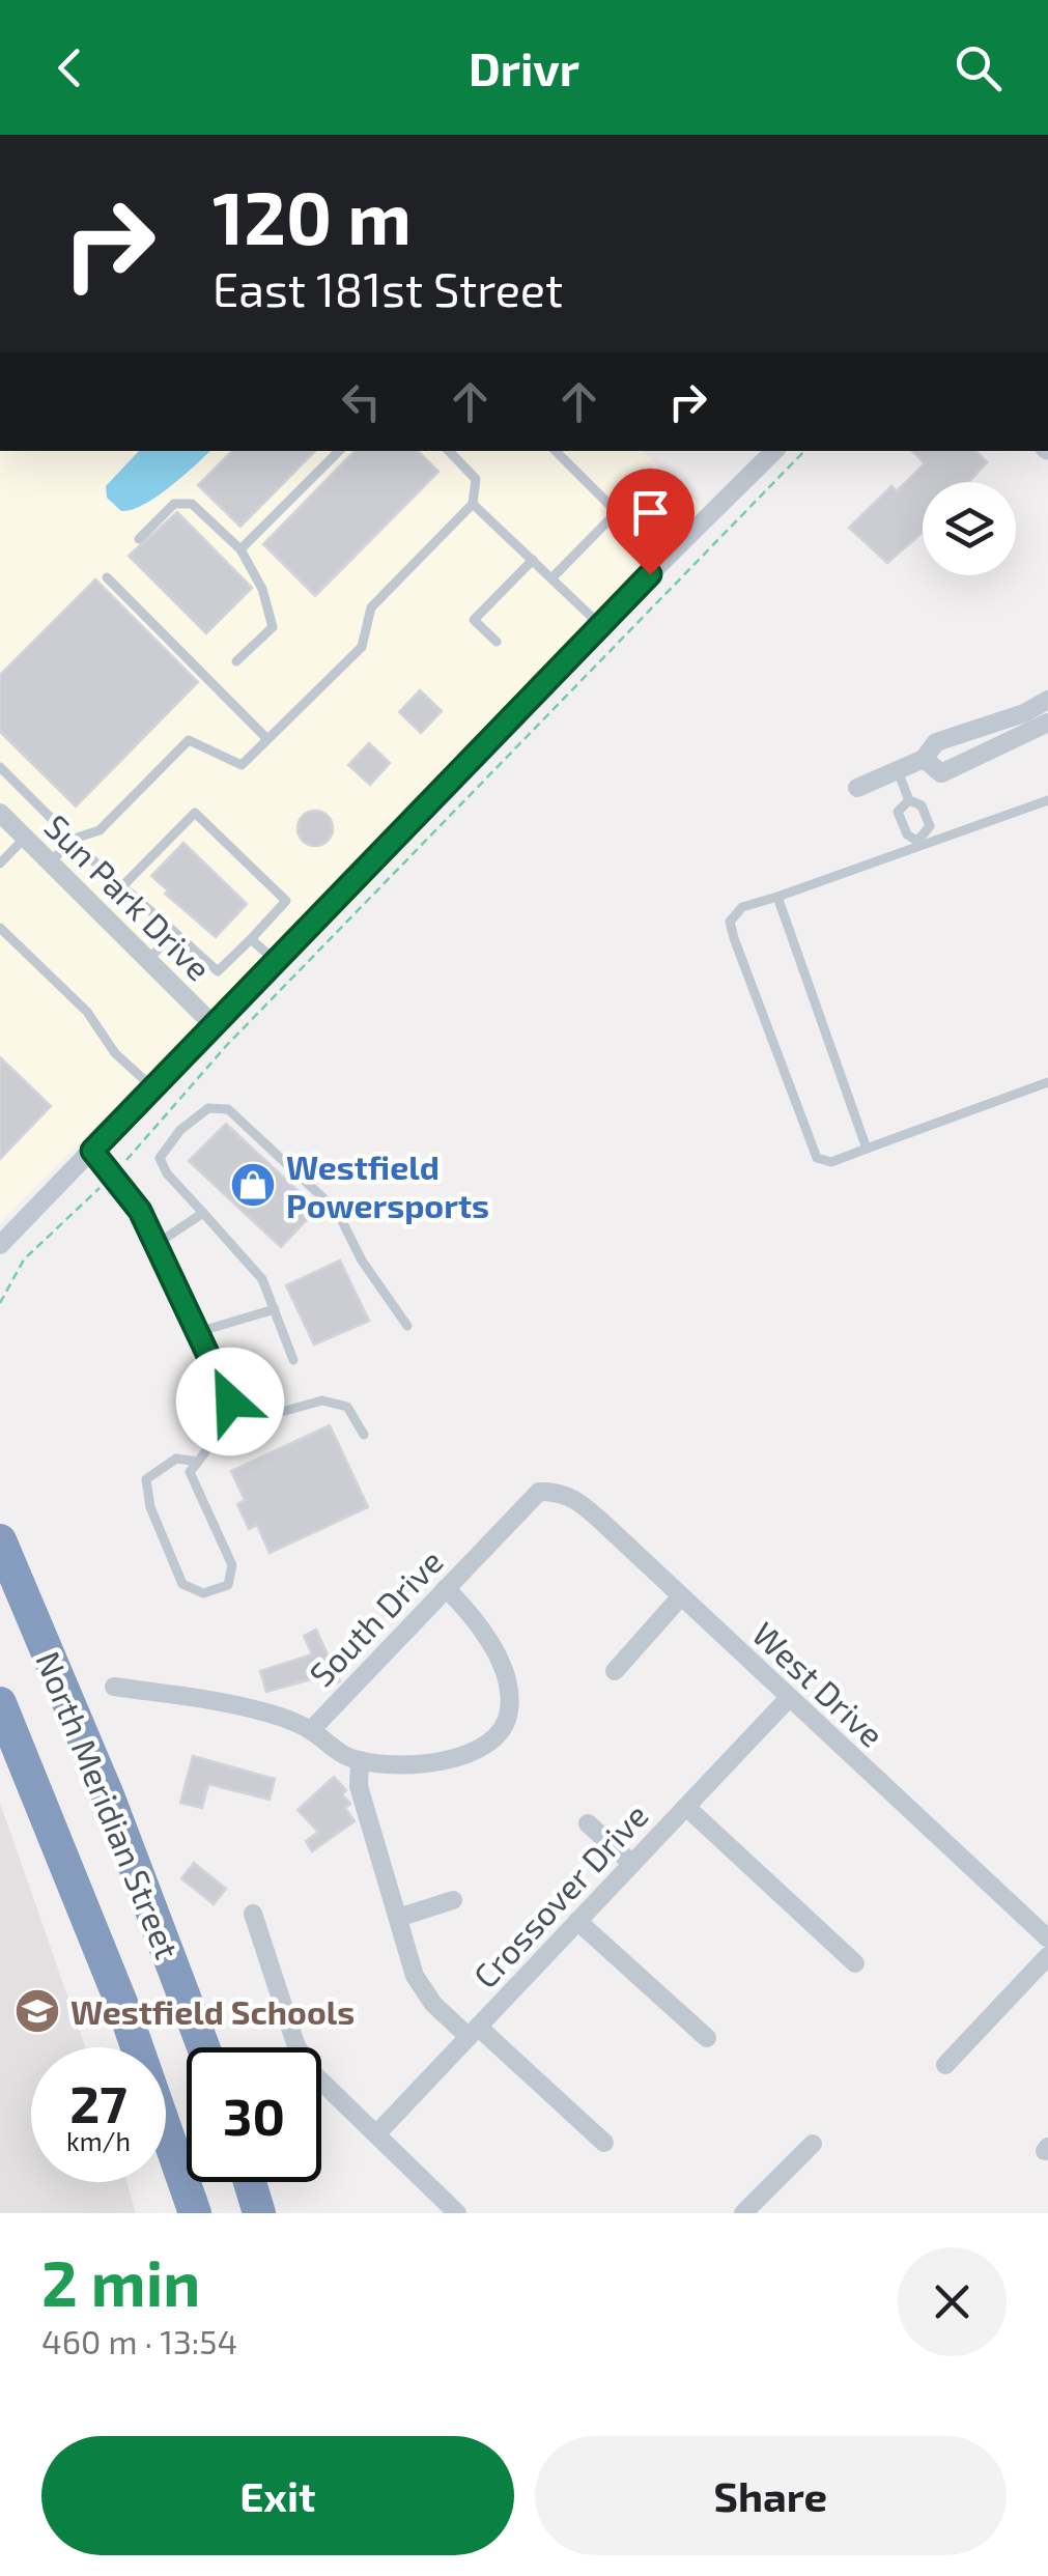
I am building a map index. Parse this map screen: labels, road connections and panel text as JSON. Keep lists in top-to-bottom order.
{
  "streets": {
    "highway": ["North Meridian Street"],
    "street": [
      "Sun Park Drive",
      "South Drive",
      "West Drive",
      "Crossover Drive"
    ]
  },
  "crossings": [
    ["South Drive", "West Drive"],
    ["West Drive", "Crossover Drive"]
  ],
  "places": {
    "shop": ["Westfield Powersports"],
    "school or university": ["Westfield Schools"]
  },
  "page": {
    "header": "Drivr",
    "turn": ["120 m", "East 181st Street"],
    "speed": "27 km/h",
    "limit": "30",
    "heading": ["2 min", "460 m · 13:54"],
    "buttons": ["Exit", "Share"]
  }
}
